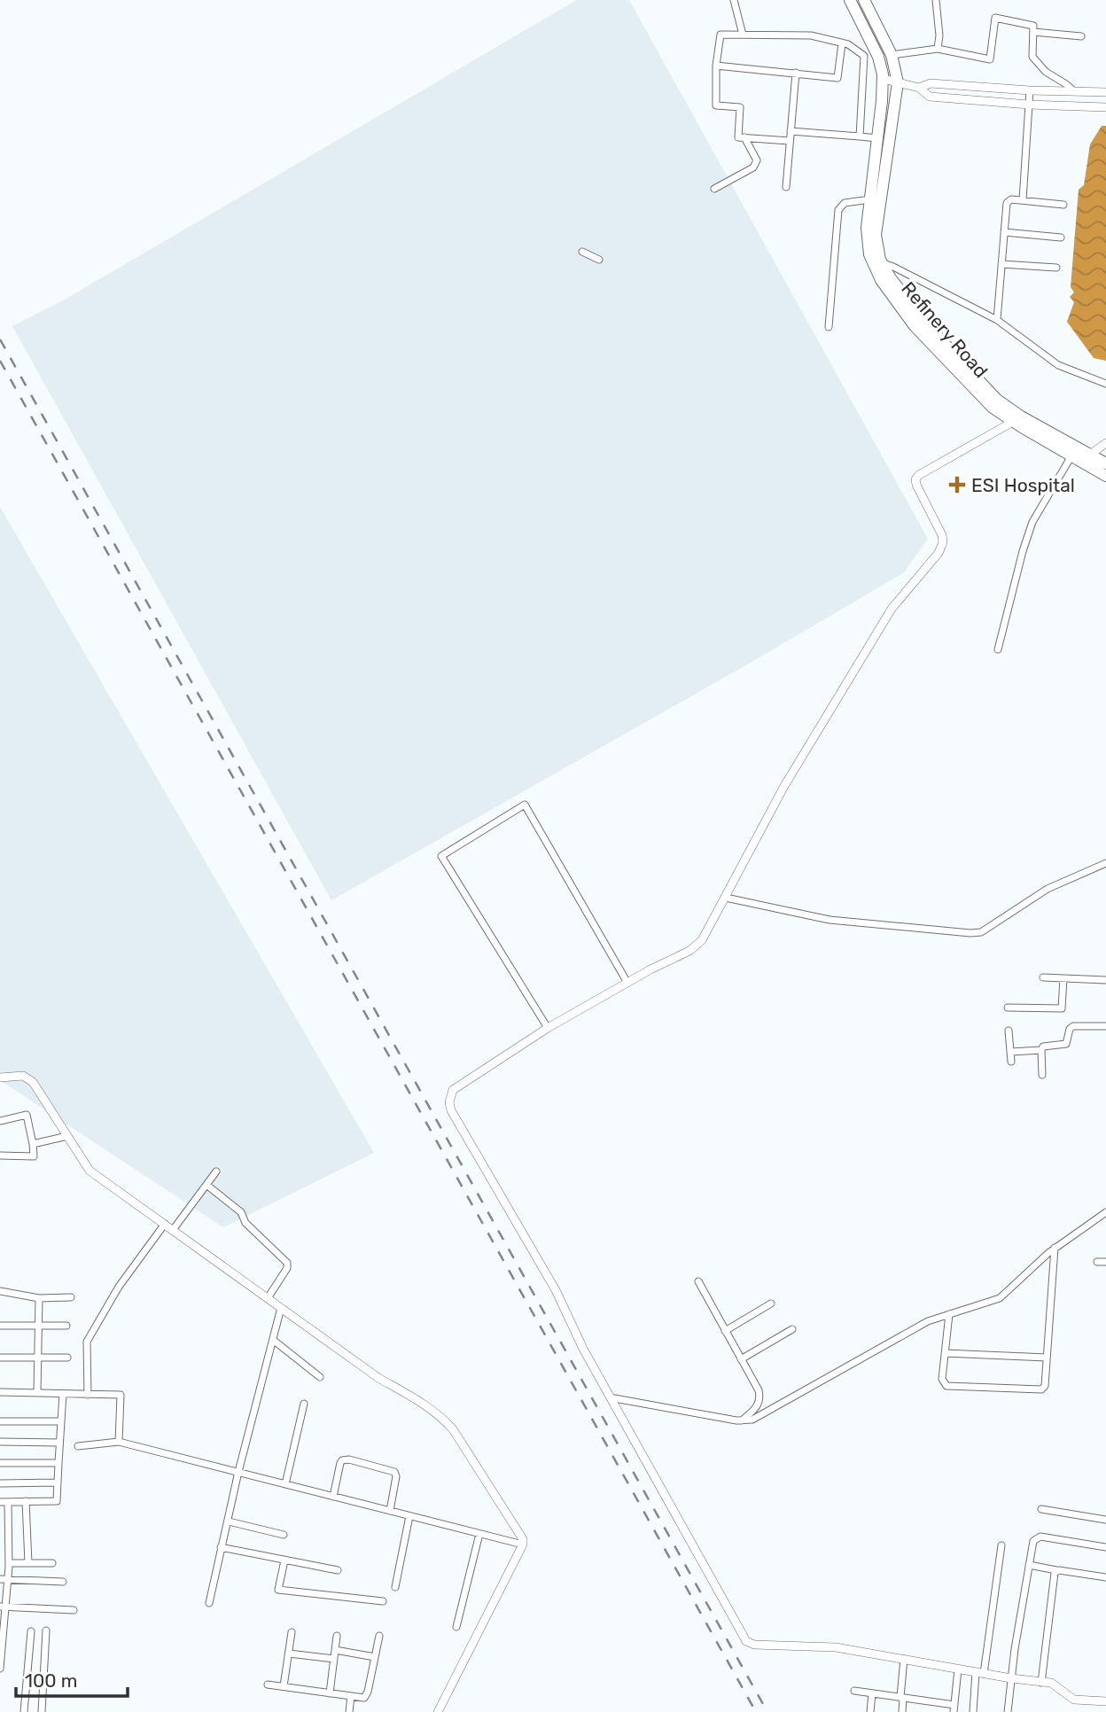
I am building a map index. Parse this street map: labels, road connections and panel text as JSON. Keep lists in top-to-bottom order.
{
  "streets": {
    "main road": ["Refinery Road"]
  },
  "places": {
    "health": ["ESI Hospital"]
  },
  "scale_bar": "100 m"
}
